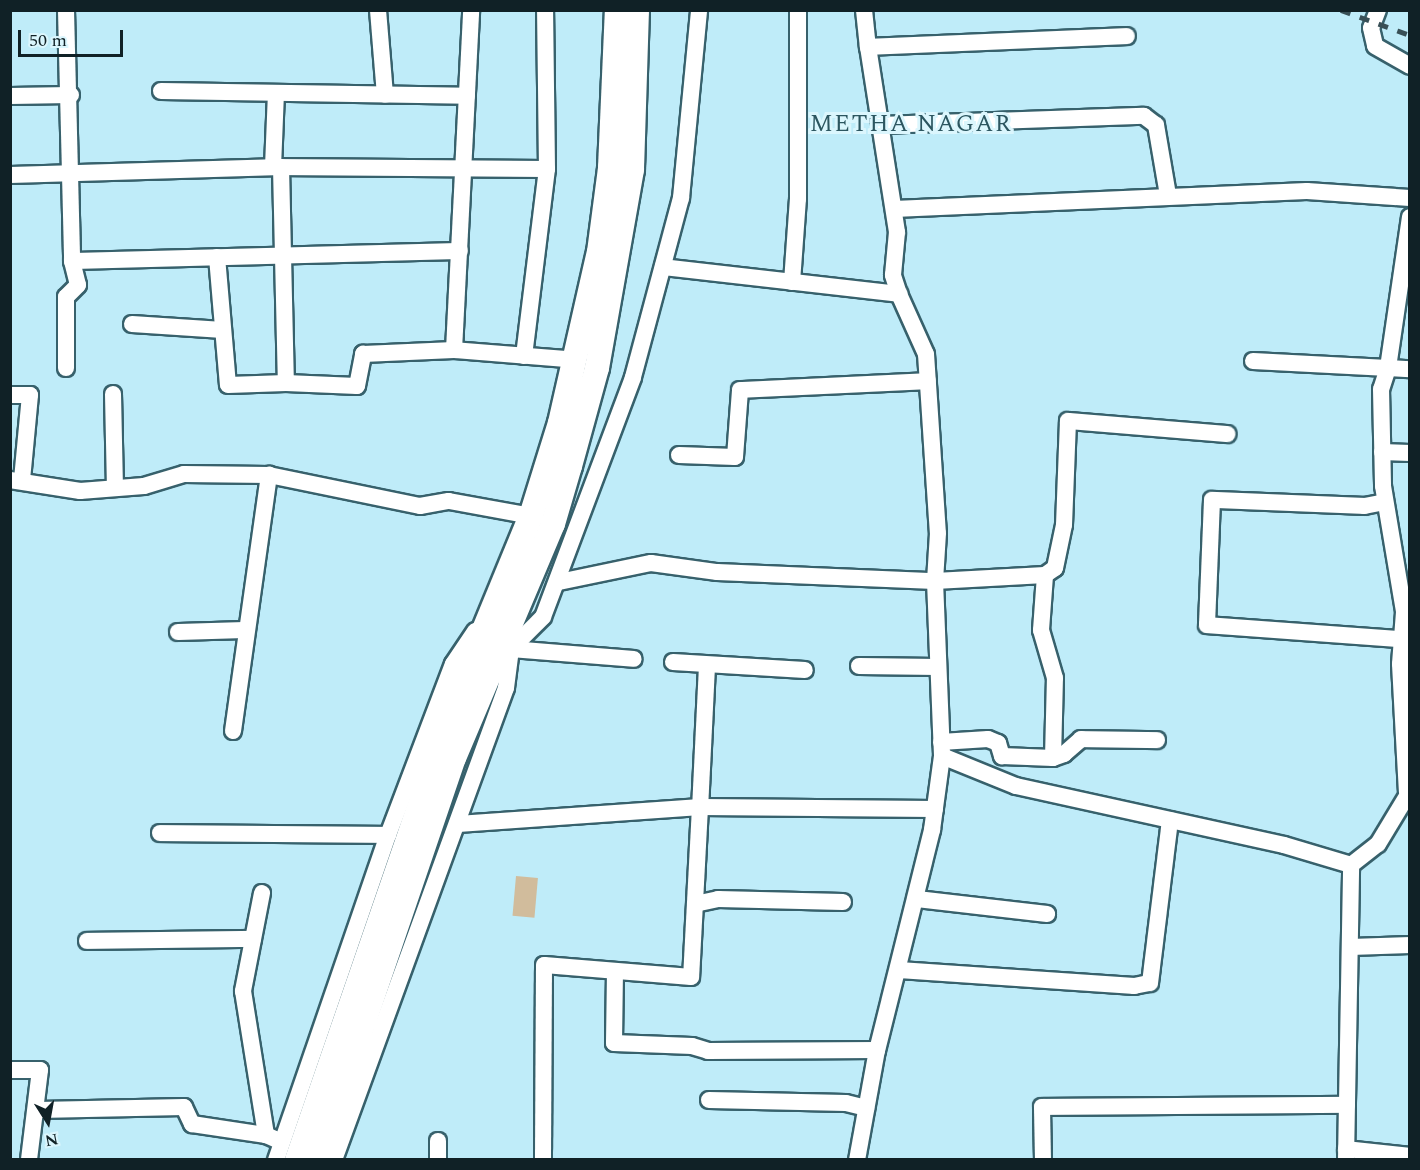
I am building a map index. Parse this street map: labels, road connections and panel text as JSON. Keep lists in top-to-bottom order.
{
  "districts": ["METHA NAGAR"],
  "scale_bar": "50 m",
  "north": "bottom"
}
